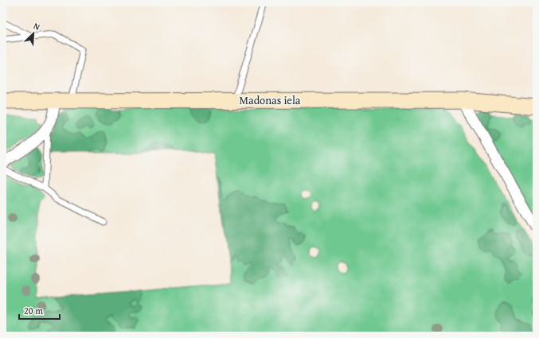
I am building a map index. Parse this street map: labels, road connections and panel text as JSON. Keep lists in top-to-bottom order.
{
  "streets": {
    "main road": ["Madonas iela"]
  },
  "scale_bar": "20 m",
  "north": "top right"
}
